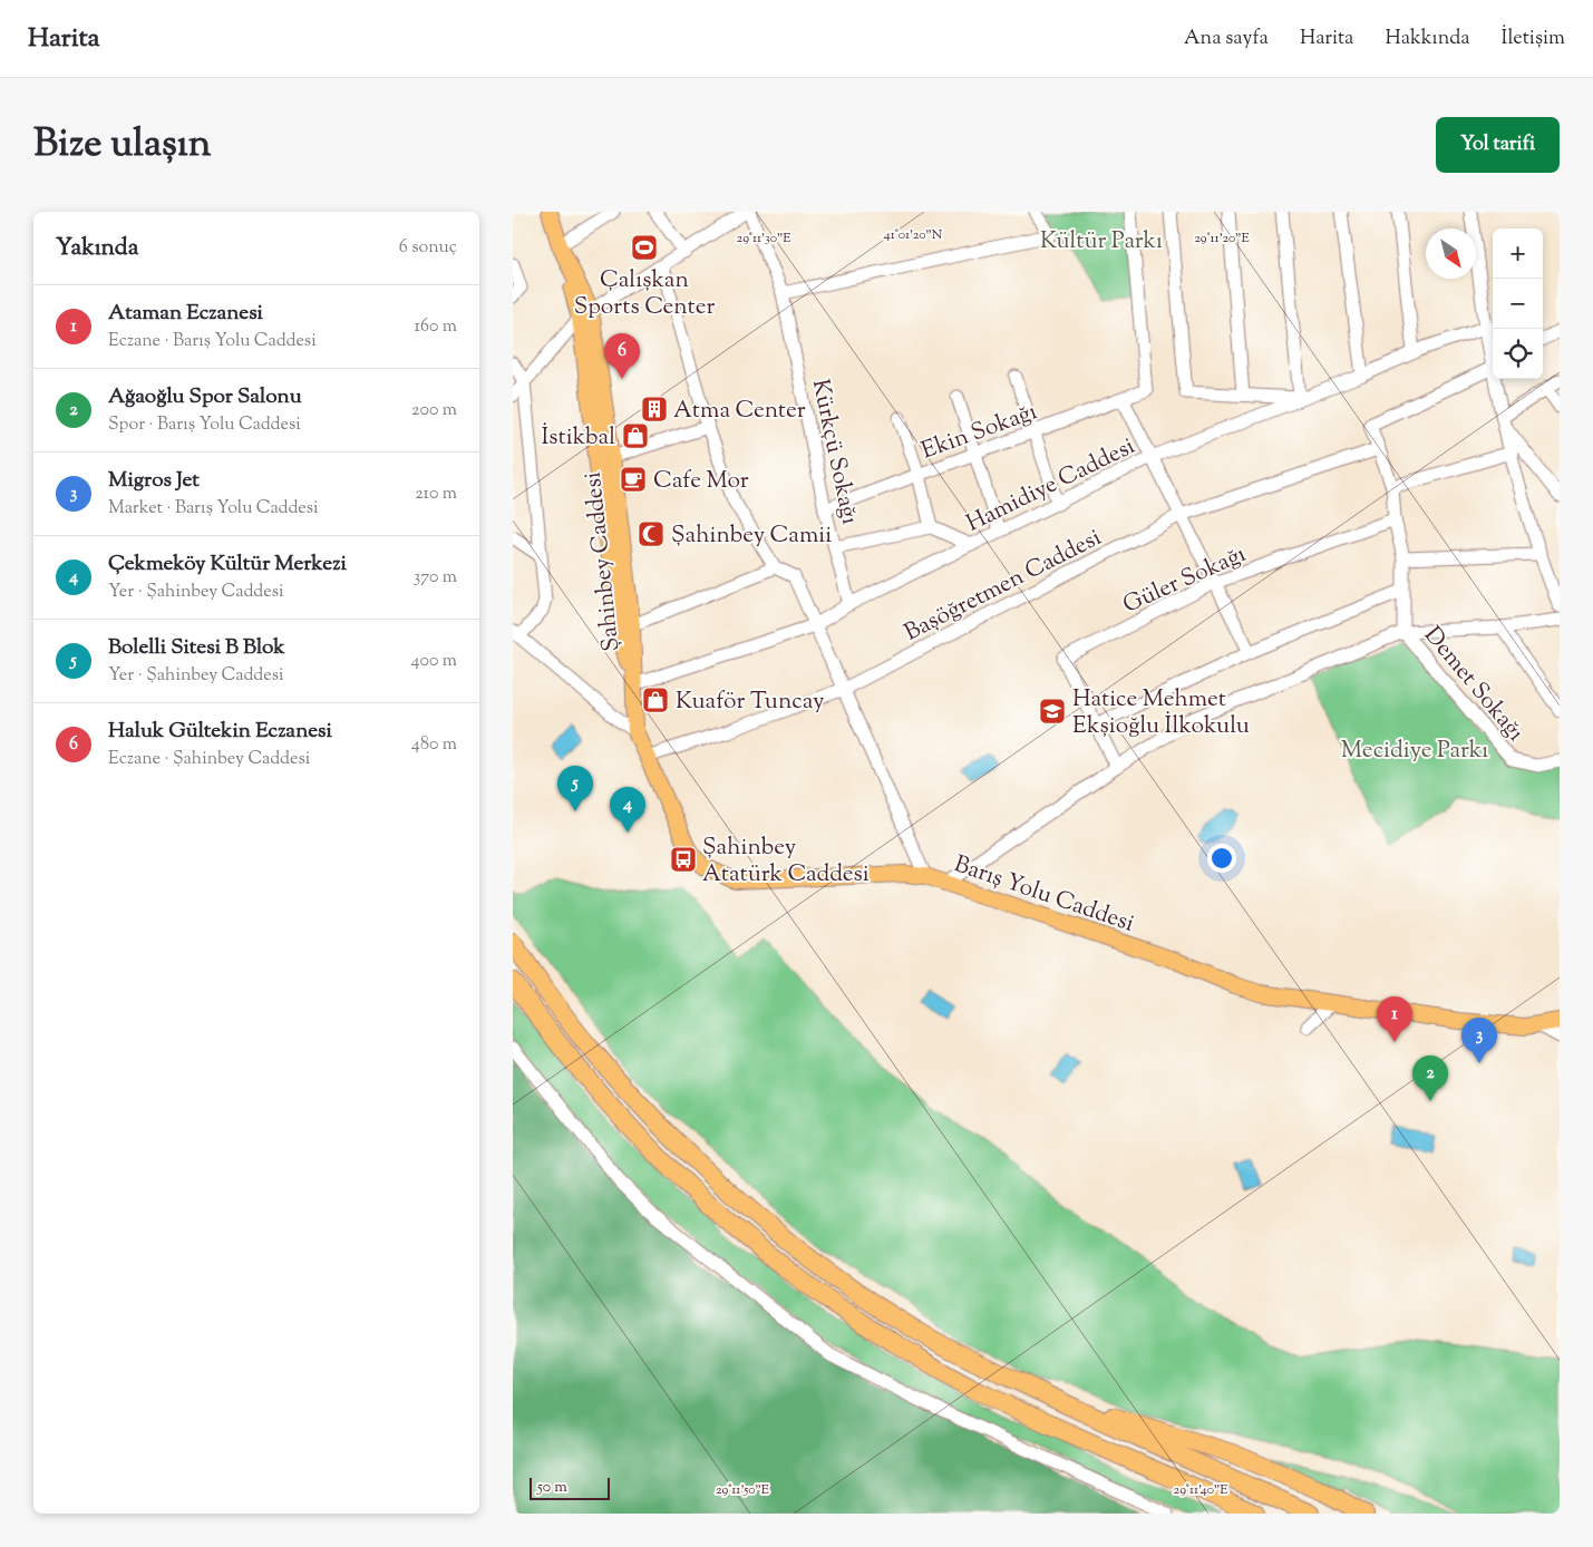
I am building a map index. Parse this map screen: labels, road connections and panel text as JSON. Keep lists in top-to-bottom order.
{
  "streets": {
    "main road": ["Şahinbey Caddesi", "Barış Yolu Caddesi"],
    "street": [
      "Ekin Sokağı",
      "Kürkçü Sokağı",
      "Hamidiye Caddesi",
      "Güler Sokağı",
      "Başöğretmen Caddesi",
      "Demet Sokağı"
    ]
  },
  "crossings": [
    ["Ekin Sokağı", "Kürkçü Sokağı"],
    ["Kürkçü Sokağı", "Hamidiye Caddesi"],
    ["Hamidiye Caddesi", "Şahinbey Caddesi"],
    ["Şahinbey Caddesi", "Başöğretmen Caddesi"],
    ["Şahinbey Caddesi", "Barış Yolu Caddesi"],
    ["Güler Sokağı", "Demet Sokağı"],
    ["Başöğretmen Caddesi", "Demet Sokağı"]
  ],
  "parks": ["Kültür Parkı", "Mecidiye Parkı"],
  "places": {
    "sports": ["Çalışkan Sports Center"],
    "building": ["Atma Center"],
    "shop": ["İstikbal", "Kuaför Tuncay"],
    "cafe": ["Cafe Mor"],
    "mosque": ["Şahinbey Camii"],
    "school or university": ["Hatice Mehmet Ekşioğlu İlkokulu"],
    "bus stop": ["Şahinbey Atatürk Caddesi"]
  },
  "scale_bar": "50 m",
  "north": "bottom right",
  "page": {
    "header": "Harita",
    "nav": [
      "Ana sayfa",
      "Harita",
      "Hakkında",
      "İletişim"
    ],
    "title": "Bize ulaşın",
    "buttons": "Yol tarifi",
    "heading": ["Yakında", "6 sonuç"],
    "map_buttons": ["+", "−"],
    "list": [
      {
        "mark": "1",
        "name": "Ataman Eczanesi",
        "note": "Eczane · Barış Yolu Caddesi",
        "value": "160 m"
      },
      {
        "mark": "2",
        "name": "Ağaoğlu Spor Salonu",
        "note": "Spor · Barış Yolu Caddesi",
        "value": "200 m"
      },
      {
        "mark": "3",
        "name": "Migros Jet",
        "note": "Market · Barış Yolu Caddesi",
        "value": "210 m"
      },
      {
        "mark": "4",
        "name": "Çekmeköy Kültür Merkezi",
        "note": "Yer · Şahinbey Caddesi",
        "value": "370 m"
      },
      {
        "mark": "5",
        "name": "Bolelli Sitesi B Blok",
        "note": "Yer · Şahinbey Caddesi",
        "value": "400 m"
      },
      {
        "mark": "6",
        "name": "Haluk Gültekin Eczanesi",
        "note": "Eczane · Şahinbey Caddesi",
        "value": "480 m"
      }
    ],
    "pins": [
      "6",
      "5",
      "4",
      "1",
      "3",
      "2"
    ],
    "scale": "50 m"
  },
  "coordinates": [
    "41°01'20\"N",
    "29°11'20\"E",
    "29°11'30\"E",
    "29°11'50\"E",
    "29°11'40\"E"
  ]
}
